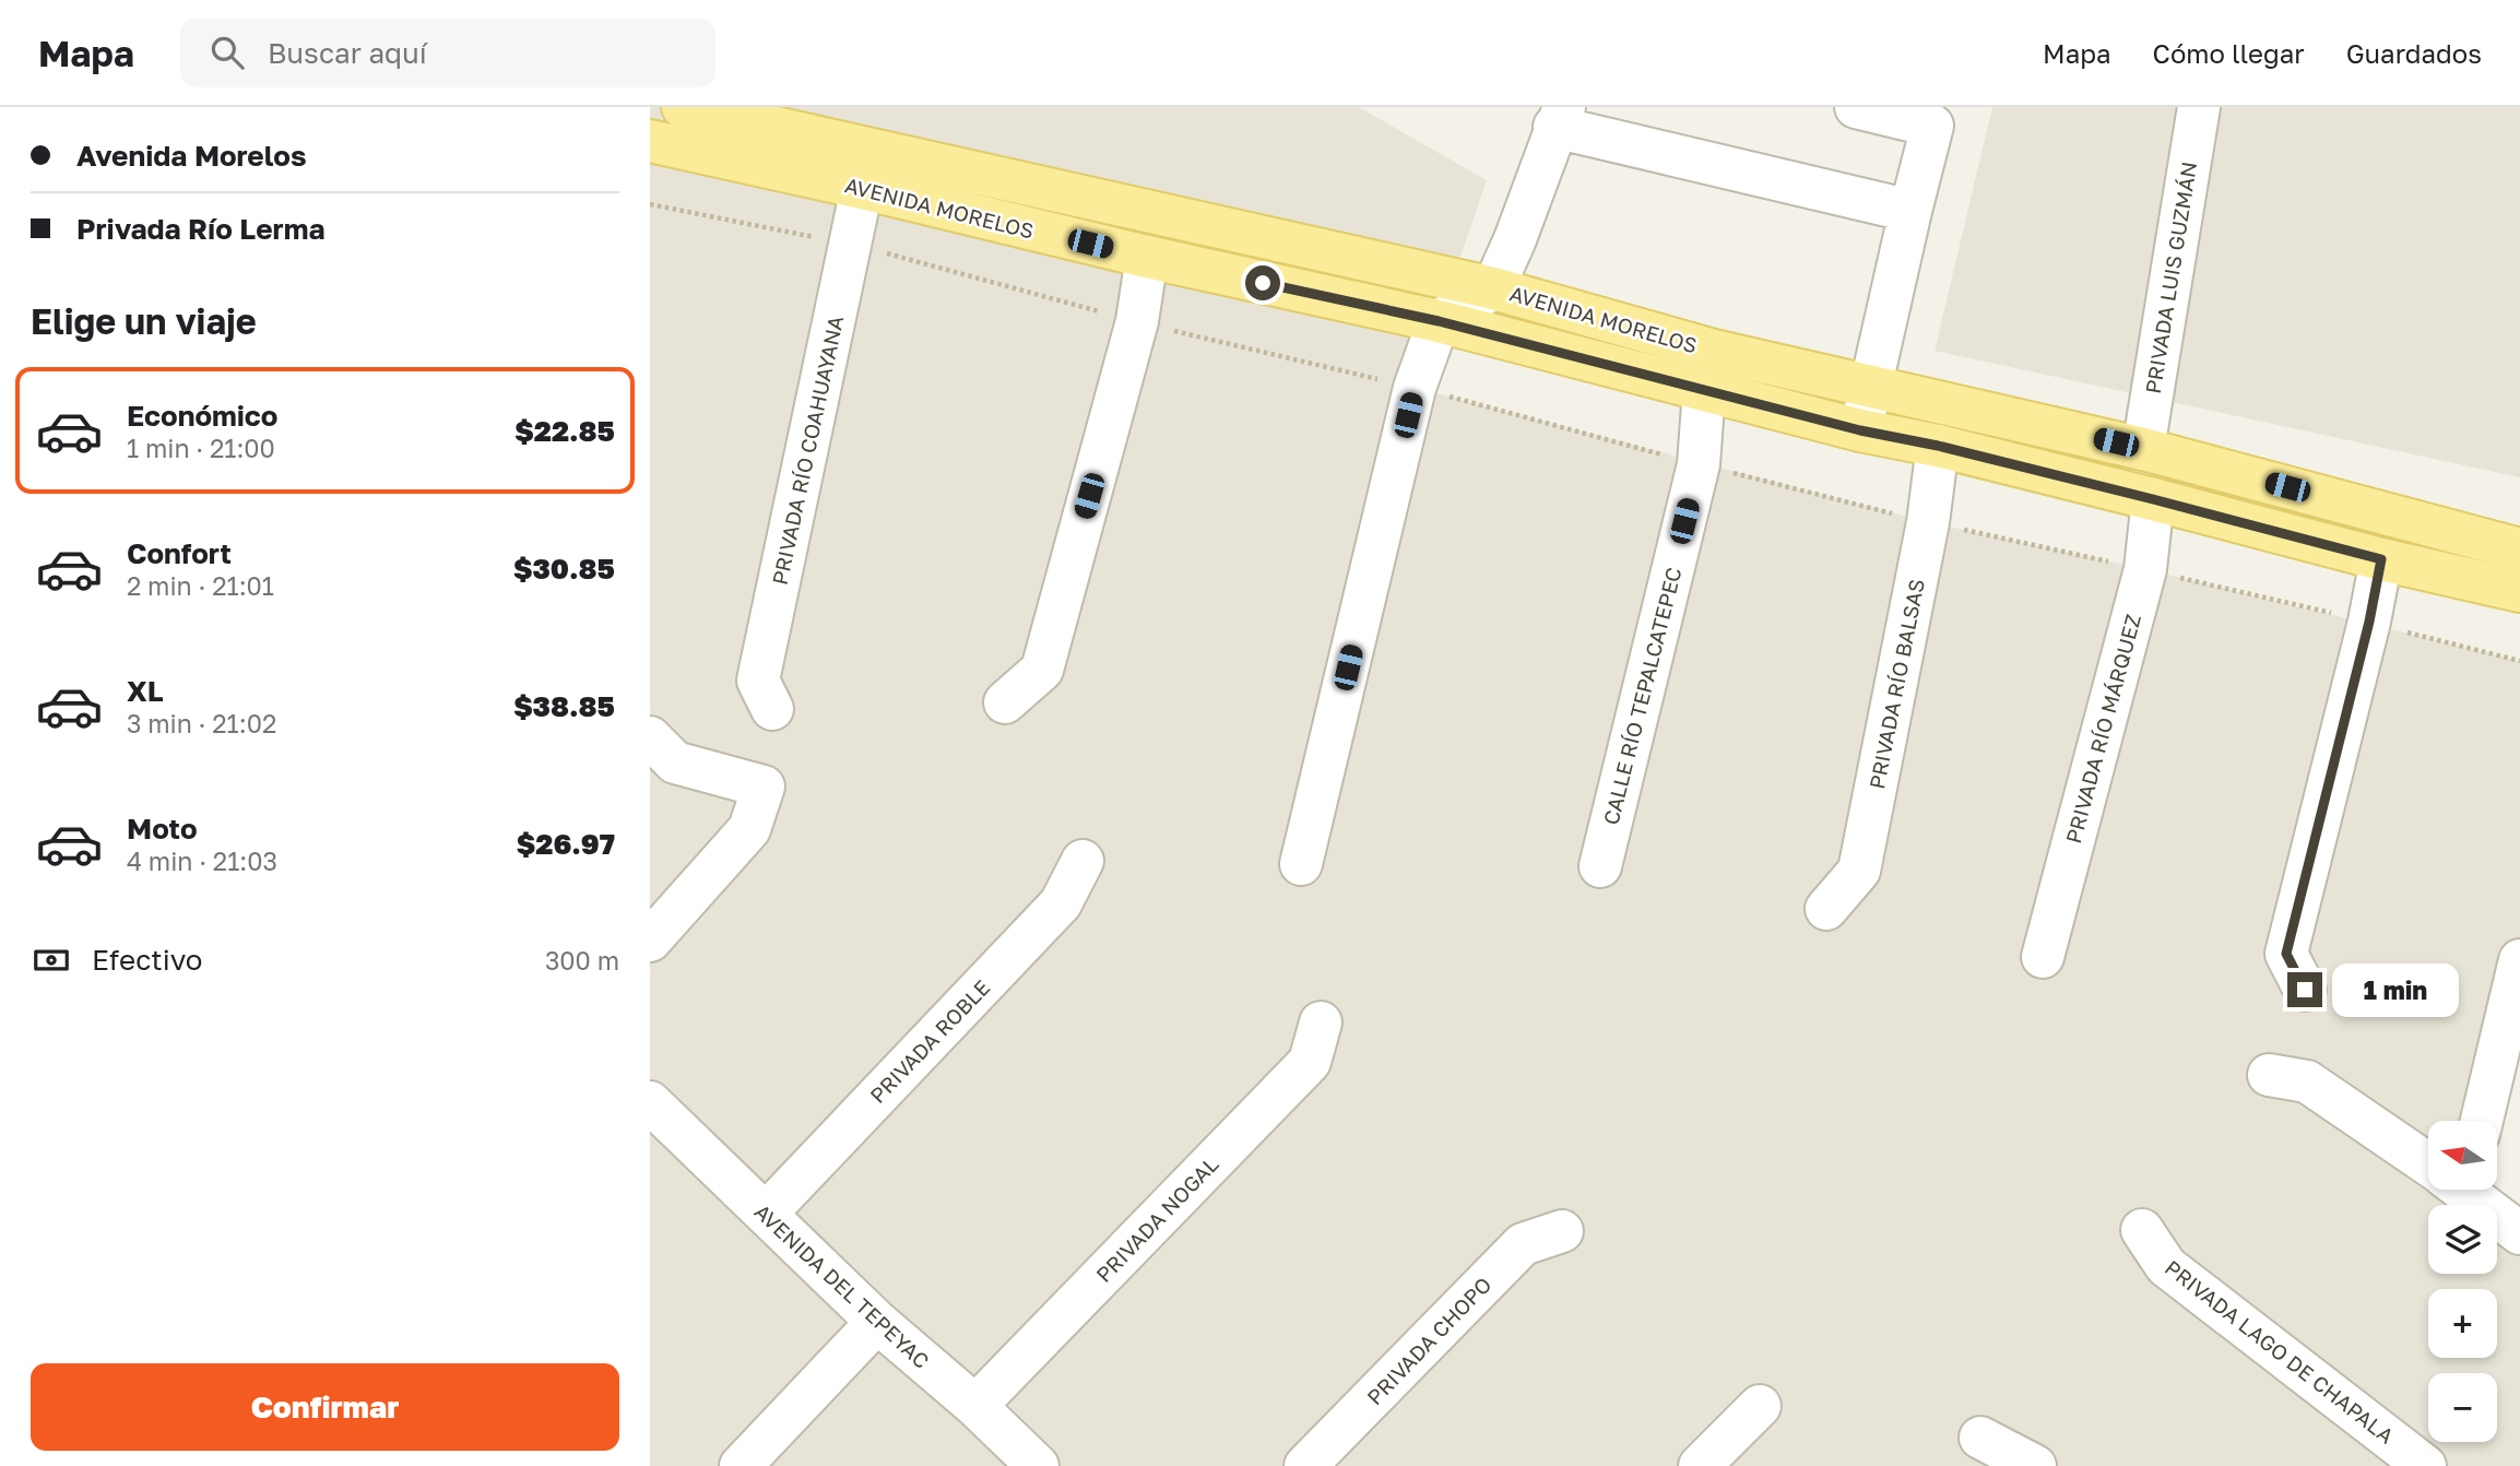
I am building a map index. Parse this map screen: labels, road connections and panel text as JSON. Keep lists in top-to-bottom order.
{
  "streets": {
    "main road": ["AVENIDA MORELOS"],
    "street": [
      "PRIVADA LUIS GUZMÁN",
      "PRIVADA RÍO COAHUAYANA",
      "PRIVADA RÍO BALSAS",
      "CALLE RÍO TEPALCATEPEC",
      "PRIVADA RÍO MÁRQUEZ",
      "PRIVADA ROBLE",
      "PRIVADA NOGAL",
      "AVENIDA DEL TEPEYAC",
      "PRIVADA CHOPO",
      "PRIVADA LAGO DE CHAPALA"
    ]
  },
  "crossings": [
    ["AVENIDA MORELOS", "PRIVADA LUIS GUZMÁN"],
    ["AVENIDA MORELOS", "PRIVADA RÍO COAHUAYANA"],
    ["AVENIDA MORELOS", "PRIVADA RÍO BALSAS"],
    ["AVENIDA MORELOS", "CALLE RÍO TEPALCATEPEC"],
    ["AVENIDA MORELOS", "PRIVADA RÍO MÁRQUEZ"],
    ["PRIVADA ROBLE", "AVENIDA DEL TEPEYAC"],
    ["PRIVADA NOGAL", "AVENIDA DEL TEPEYAC"]
  ],
  "north": "left",
  "page": {
    "header": "Mapa",
    "search": "Buscar aquí",
    "nav": ["Mapa", "Cómo llegar", "Guardados"],
    "banner": ["Avenida Morelos", "Privada Río Lerma"],
    "heading": "Elige un viaje",
    "list": [
      {
        "name": "Económico",
        "note": "1 min · 21:00",
        "value": "$22.85"
      },
      {
        "name": "Confort",
        "note": "2 min · 21:01",
        "value": "$30.85"
      },
      {
        "name": "XL",
        "note": "3 min · 21:02",
        "value": "$38.85"
      },
      {
        "name": "Moto",
        "note": "4 min · 21:03",
        "value": "$26.97"
      }
    ],
    "pay": ["Efectivo", "300 m"],
    "bubble": "1 min",
    "map_buttons": ["+", "−"],
    "buttons": "Confirmar"
  }
}
